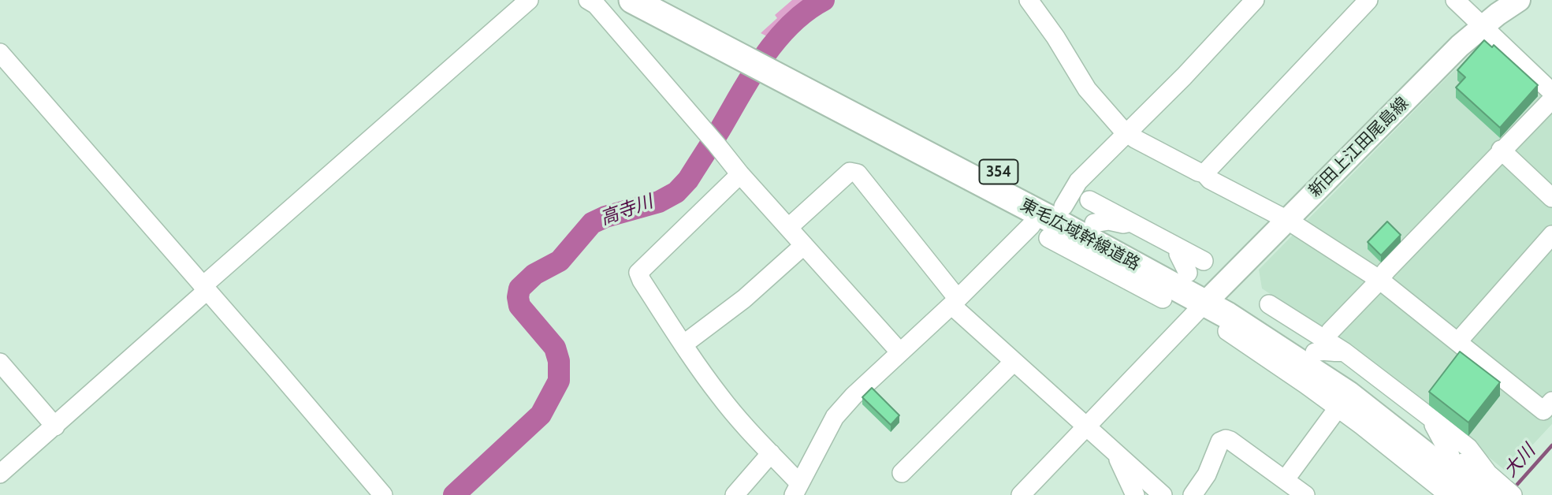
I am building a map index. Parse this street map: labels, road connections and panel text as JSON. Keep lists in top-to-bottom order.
{
  "streets": {
    "highway": ["354", "東毛広域幹線道路"],
    "main road": ["新田上江田尾島線"]
  },
  "crossings": [
    ["新田上江田尾島線", "東毛広域幹線道路"]
  ],
  "water": ["高寺川", "大川"]
}
